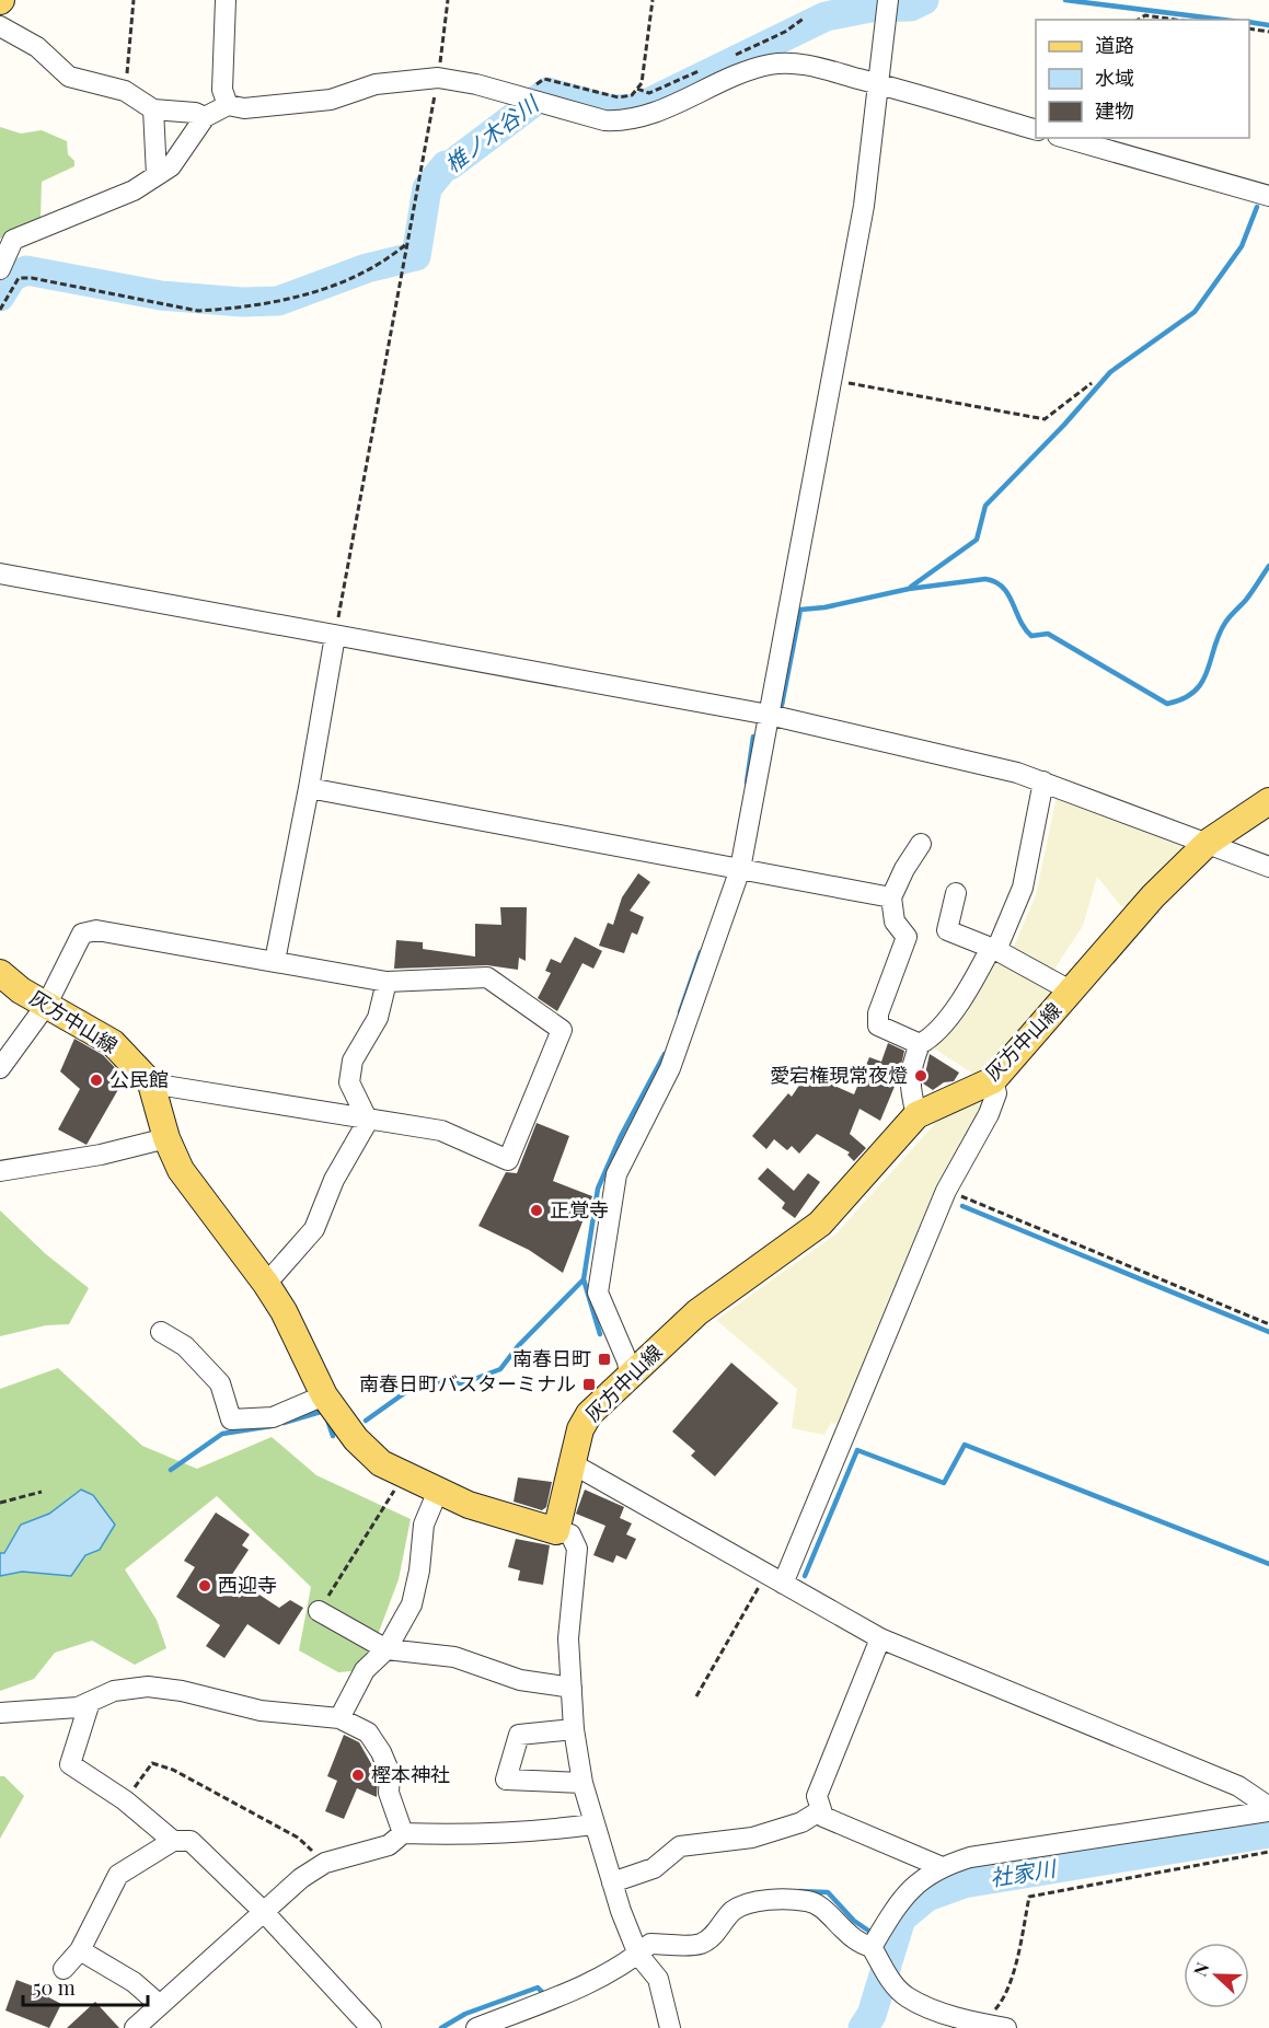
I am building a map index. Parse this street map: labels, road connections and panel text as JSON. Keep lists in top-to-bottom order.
{
  "streets": {
    "main road": ["灰方中山線"]
  },
  "water": ["椎ノ木谷川", "社家川"],
  "places": {
    "other": [
      "愛宕権現常夜燈",
      "公民館",
      "正覚寺",
      "西迎寺",
      "樫本神社"
    ],
    "transit": ["南春日町", "南春日町バスターミナル"]
  },
  "legend": ["道路", "水域", "建物"],
  "scale_bar": "50 m",
  "north": "left"
}
